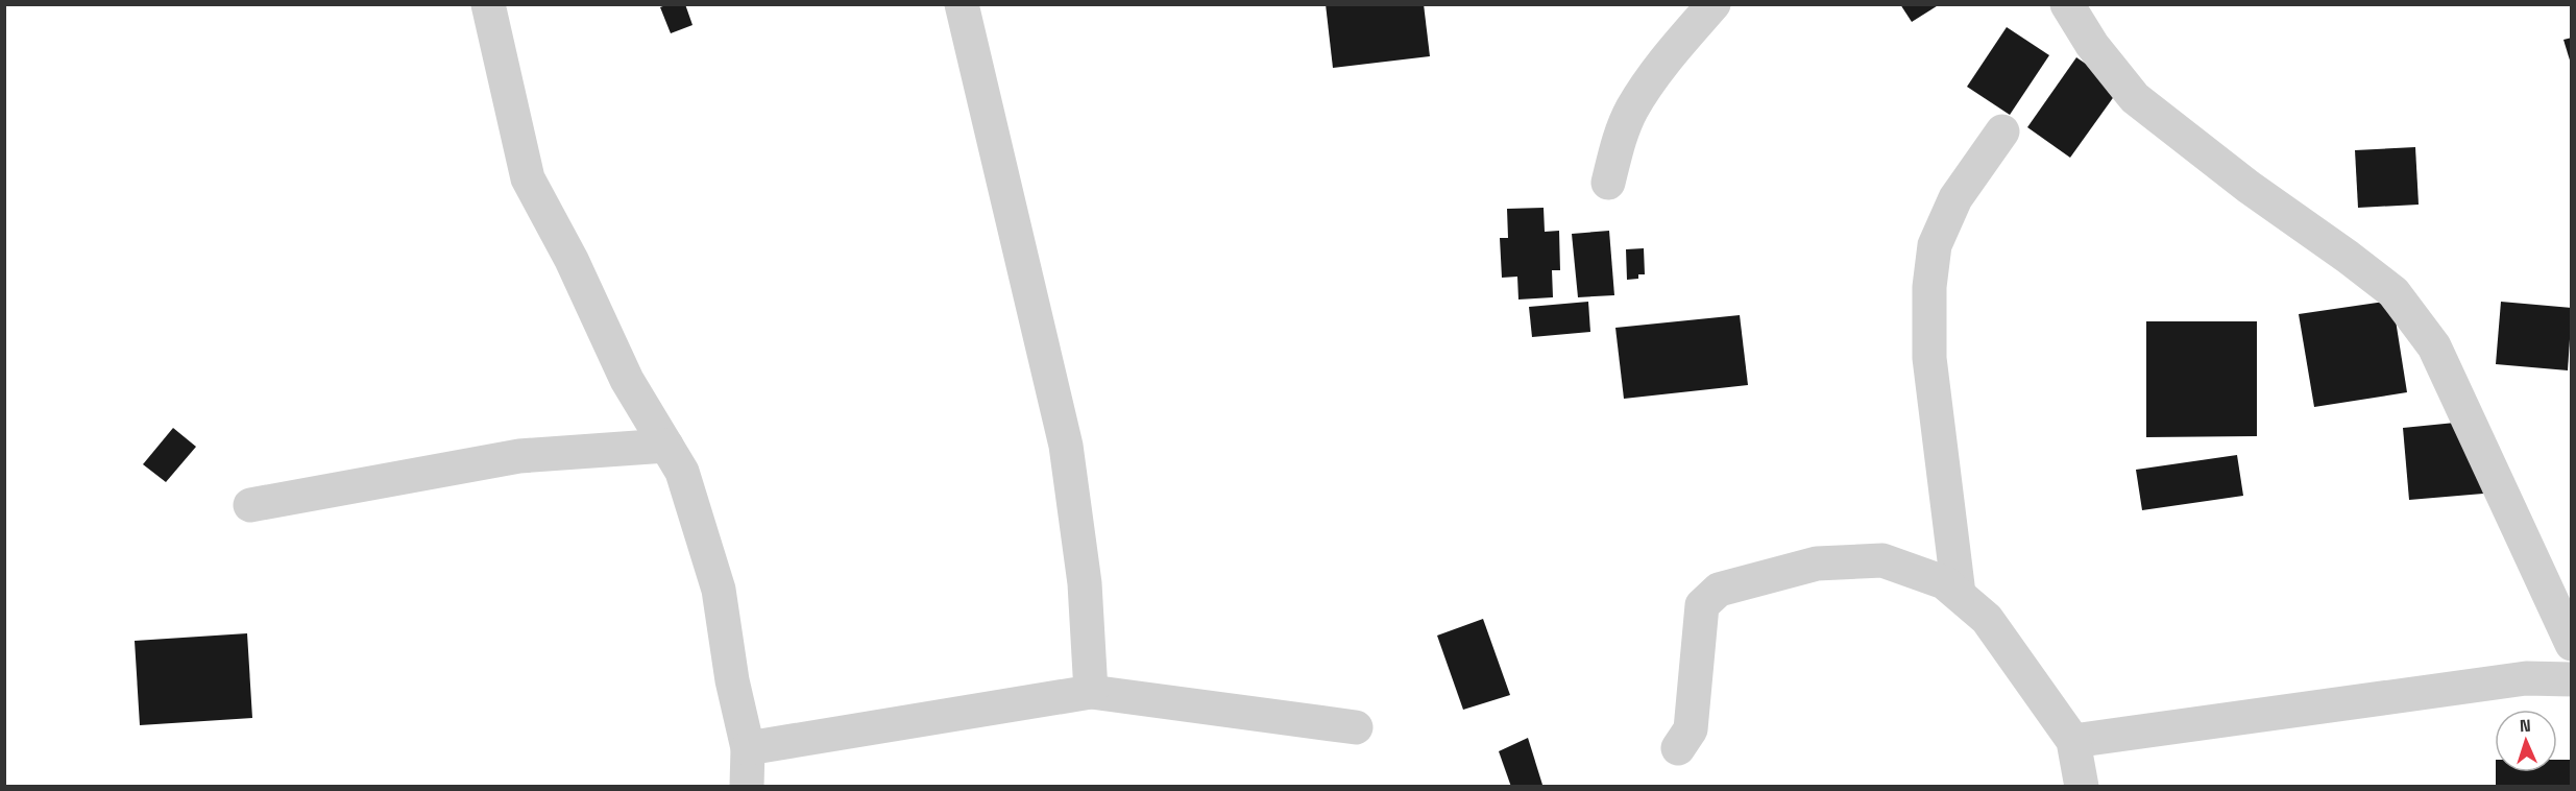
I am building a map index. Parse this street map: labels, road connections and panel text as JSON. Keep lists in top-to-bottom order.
{
  "north": "top"
}
